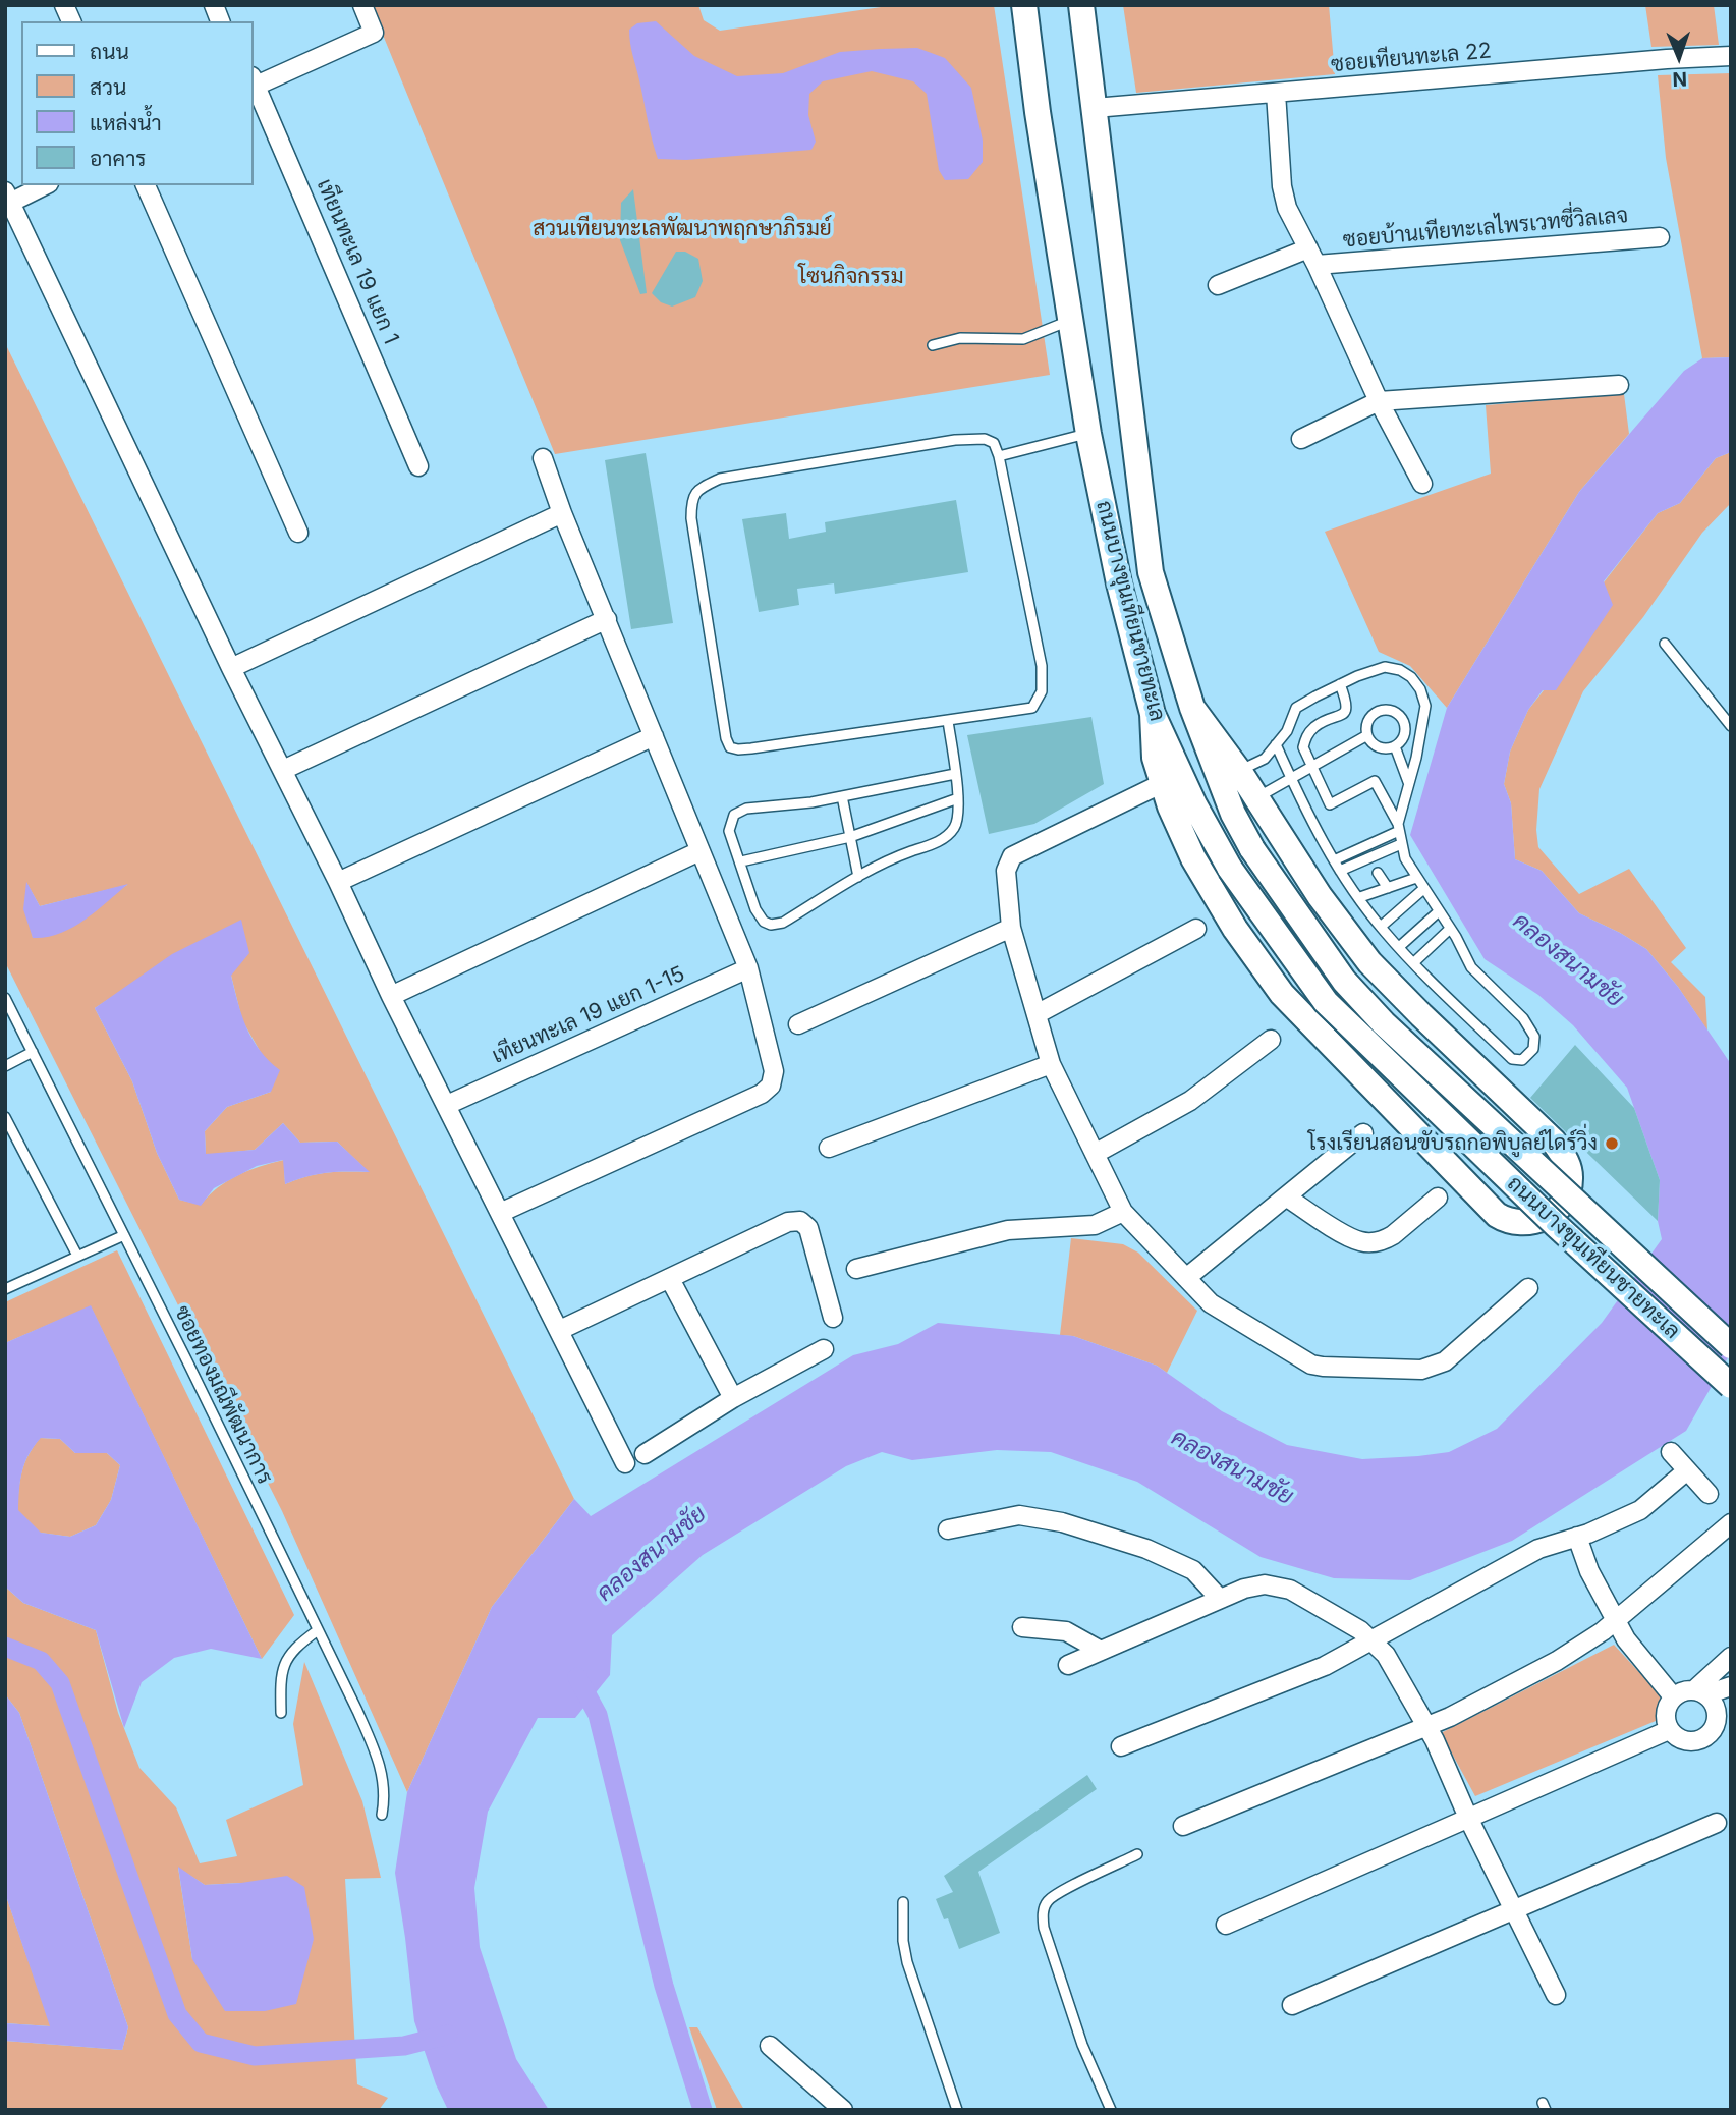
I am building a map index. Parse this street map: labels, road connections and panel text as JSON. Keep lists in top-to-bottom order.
{
  "streets": {
    "main road": ["ถนนบางขุนเทียนชายทะเล"],
    "street": [
      "ซอยเทียนทะเล 22",
      "ซอยบ้านเทียทะเลไพรเวทซี่วิลเลจ",
      "เทียนทะเล 19 แยก 1",
      "เทียนทะเล 19 แยก 1-15"
    ],
    "lane": ["ซอยทองมณีพัฒนาการ"]
  },
  "crossings": [
    ["ซอยเทียนทะเล 22", "ซอยบ้านเทียทะเลไพรเวทซี่วิลเลจ"],
    ["ซอยเทียนทะเล 22", "ถนนบางขุนเทียนชายทะเล"]
  ],
  "water": ["คลองสนามชัย"],
  "parks": ["สวนเทียนทะเลพัฒนาพฤกษาภิรมย์", "โซนกิจกรรม"],
  "places": ["โรงเรียนสอนขับรถกอพิบูลย์ไดร์วิ่ง"],
  "legend": [
    "ถนน",
    "สวน",
    "แหล่งน้ำ",
    "อาคาร"
  ],
  "north": "bottom"
}
